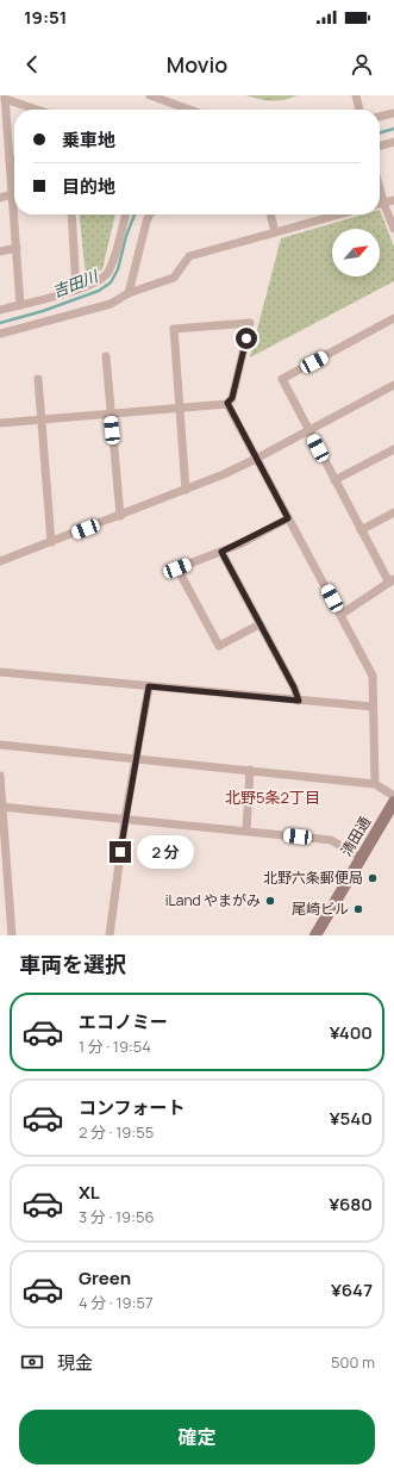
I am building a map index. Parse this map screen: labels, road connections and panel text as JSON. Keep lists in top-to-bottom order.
{
  "streets": {
    "street": ["清田通"]
  },
  "districts": ["北野5条2丁目"],
  "water": ["吉田川"],
  "places": ["北野六条郵便局", "iLand やまがみ", "尾崎ビル"],
  "north": "top right",
  "page": {
    "status": "19:51",
    "header": "Movio",
    "banner": ["乗車地", "目的地"],
    "bubble": "2 分",
    "heading": "車両を選択",
    "list": [
      {
        "name": "エコノミー",
        "note": "1 分 · 19:54",
        "value": "¥400"
      },
      {
        "name": "コンフォート",
        "note": "2 分 · 19:55",
        "value": "¥540"
      },
      {
        "name": "XL",
        "note": "3 分 · 19:56",
        "value": "¥680"
      },
      {
        "name": "Green",
        "note": "4 分 · 19:57",
        "value": "¥647"
      }
    ],
    "pay": ["現金", "500 m"],
    "buttons": "確定"
  }
}
